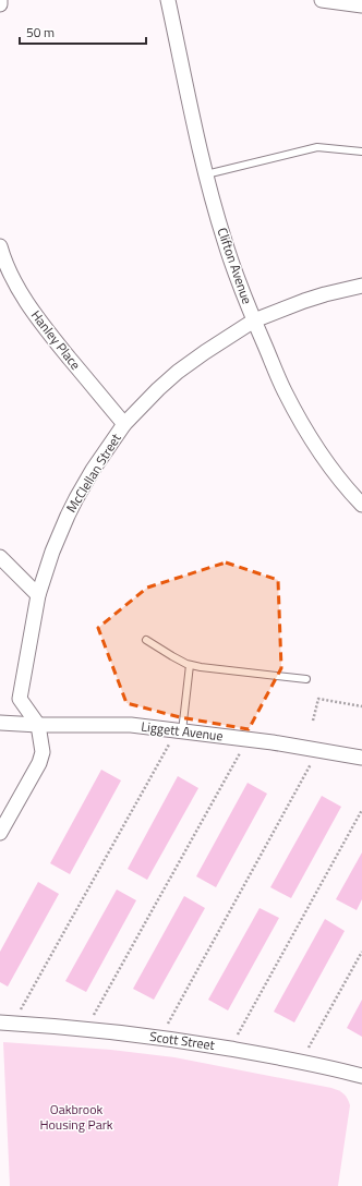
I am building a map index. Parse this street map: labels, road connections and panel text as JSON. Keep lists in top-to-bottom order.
{
  "streets": {
    "street": [
      "Clifton Avenue",
      "Hanley Place",
      "McClellan Street",
      "Liggett Avenue",
      "Scott Street"
    ]
  },
  "crossings": [
    ["Clifton Avenue", "McClellan Street"],
    ["Hanley Place", "McClellan Street"],
    ["McClellan Street", "Liggett Avenue"]
  ],
  "parks": ["Oakbrook Housing Park"],
  "scale_bar": "50 m"
}
